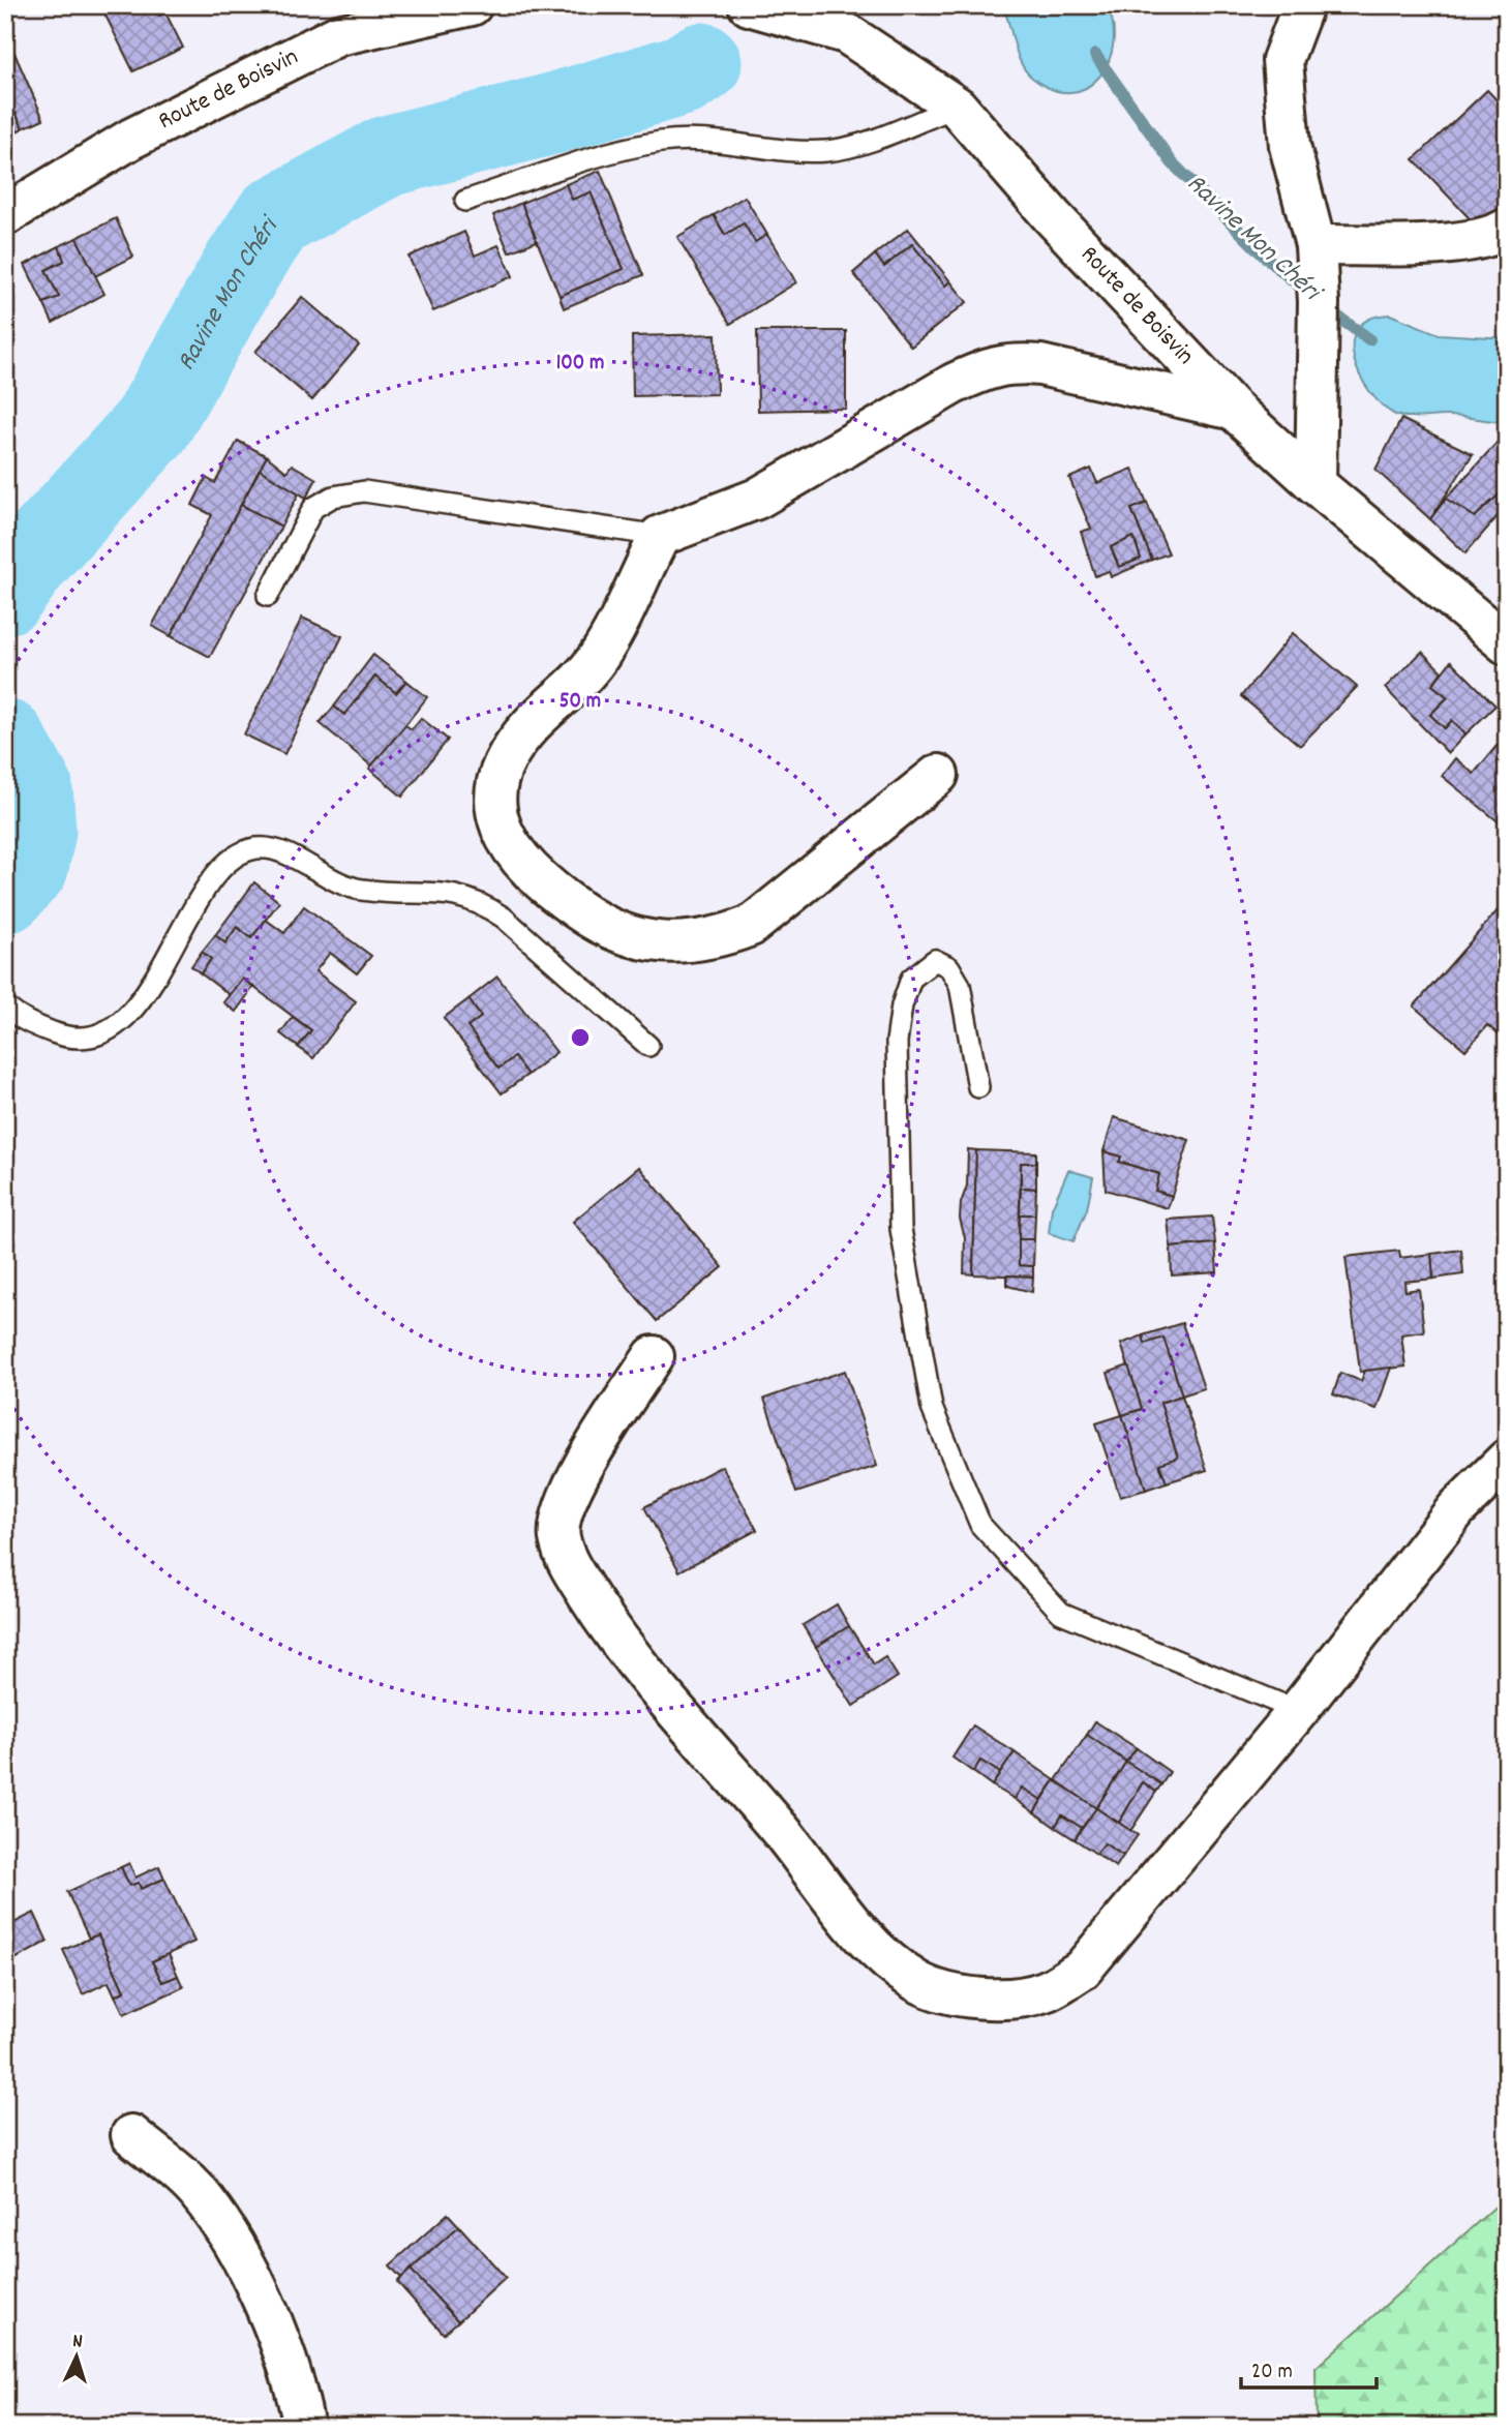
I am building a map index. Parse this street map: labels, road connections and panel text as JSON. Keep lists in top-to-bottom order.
{
  "streets": {
    "street": ["Route de Boisvin"]
  },
  "water": ["Ravine Mon Chéri"],
  "scale_bar": "20 m",
  "north": "top",
  "rings": ["100 m", "50 m"]
}
